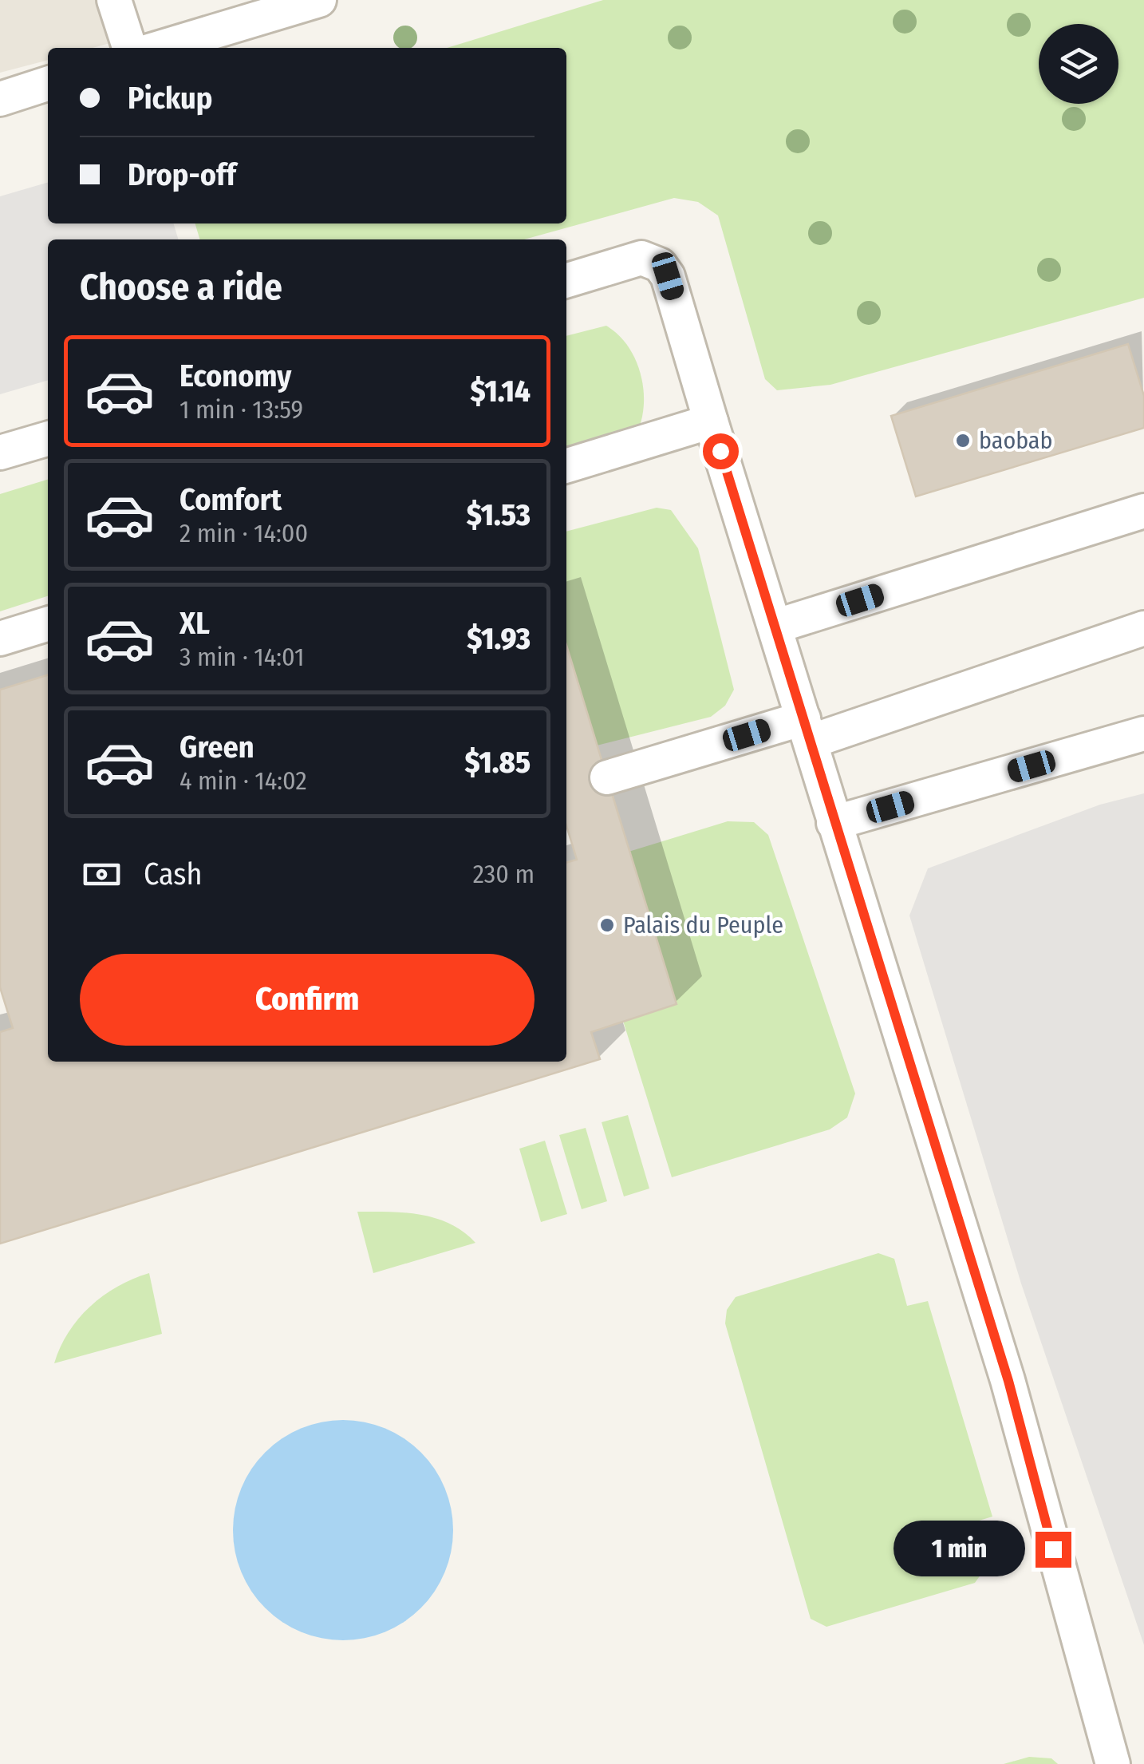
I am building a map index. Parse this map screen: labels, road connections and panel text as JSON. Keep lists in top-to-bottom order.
{
  "places": ["baobab", "Palais du Peuple"],
  "page": {
    "banner": ["Pickup", "Drop-off"],
    "heading": "Choose a ride",
    "list": [
      {
        "name": "Economy",
        "note": "1 min · 13:59",
        "value": "$1.14"
      },
      {
        "name": "Comfort",
        "note": "2 min · 14:00",
        "value": "$1.53"
      },
      {
        "name": "XL",
        "note": "3 min · 14:01",
        "value": "$1.93"
      },
      {
        "name": "Green",
        "note": "4 min · 14:02",
        "value": "$1.85"
      }
    ],
    "pay": ["Cash", "230 m"],
    "buttons": "Confirm",
    "bubble": "1 min"
  }
}
